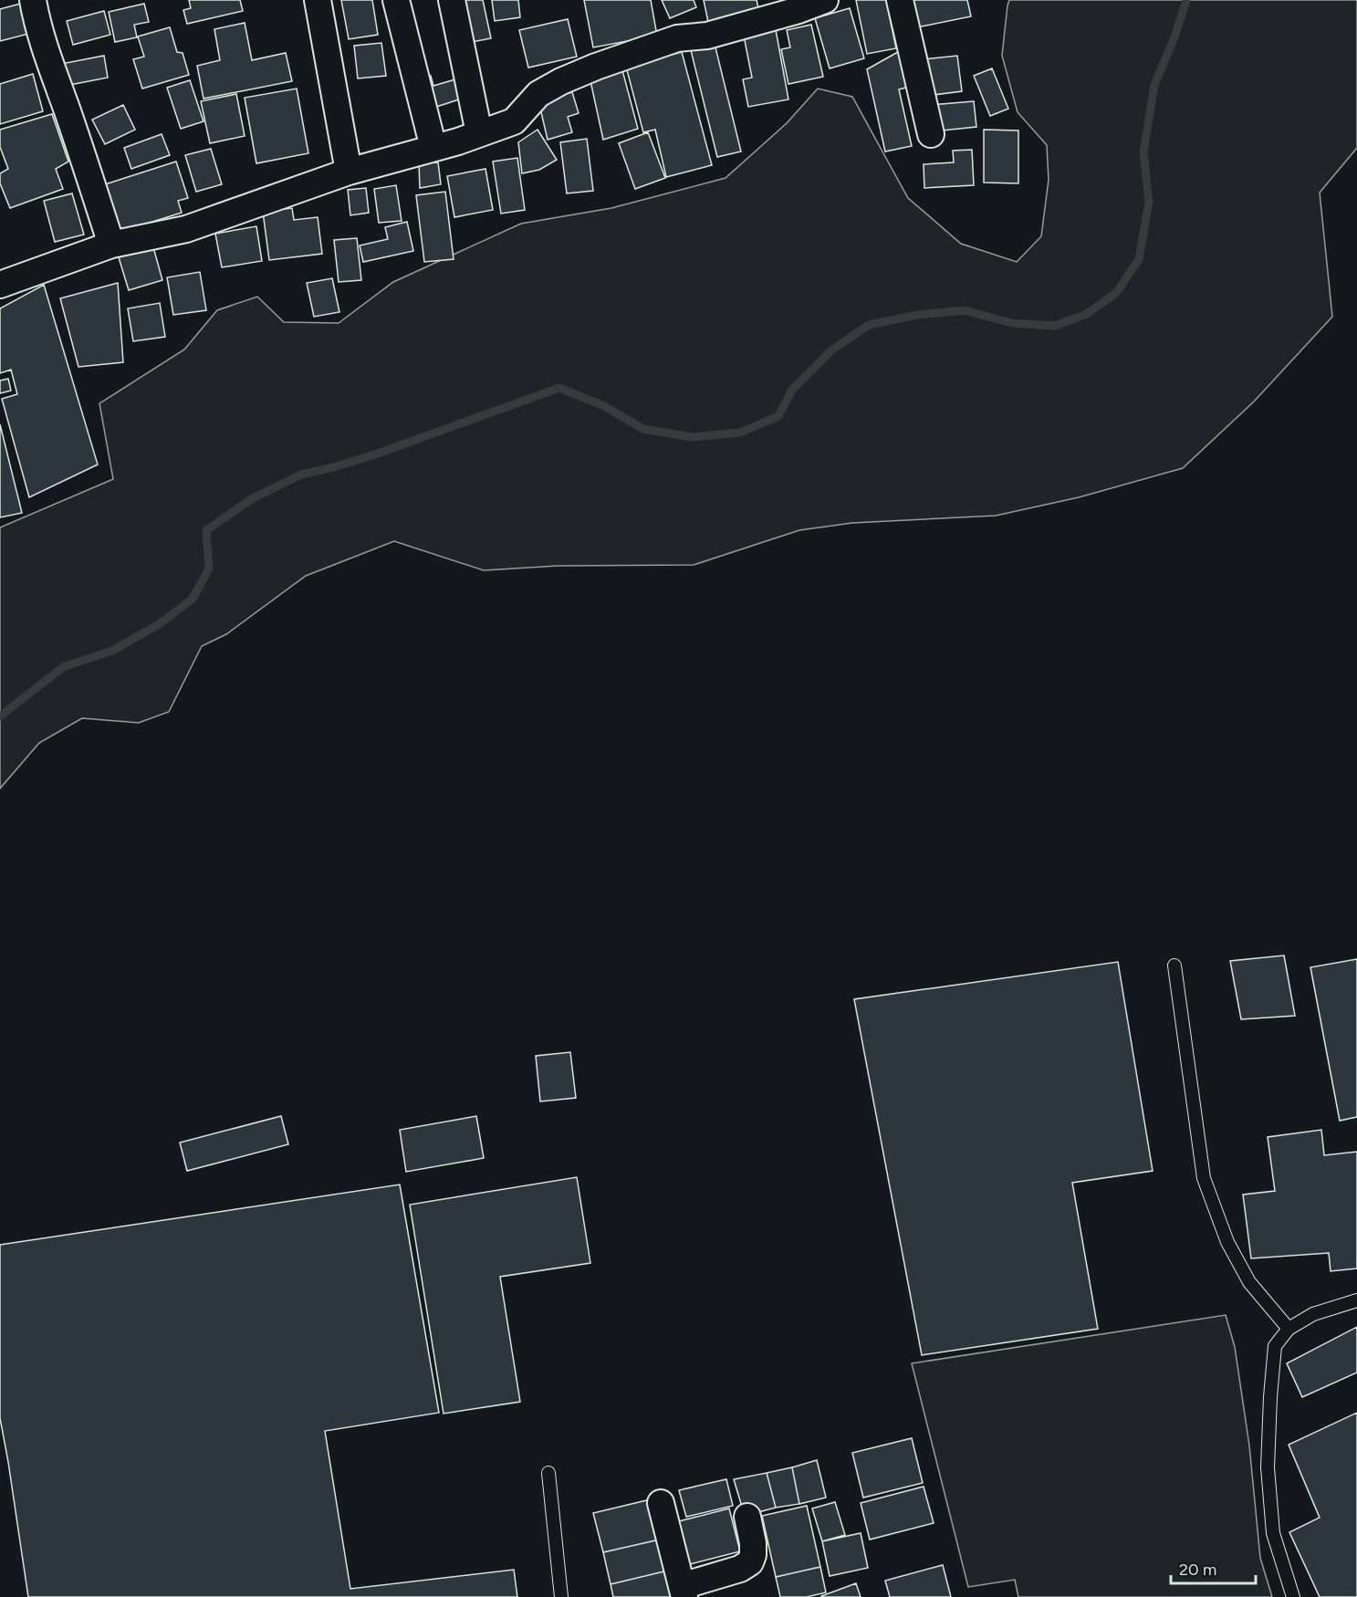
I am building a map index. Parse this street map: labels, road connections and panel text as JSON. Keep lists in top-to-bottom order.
{
  "scale_bar": "20 m"
}
